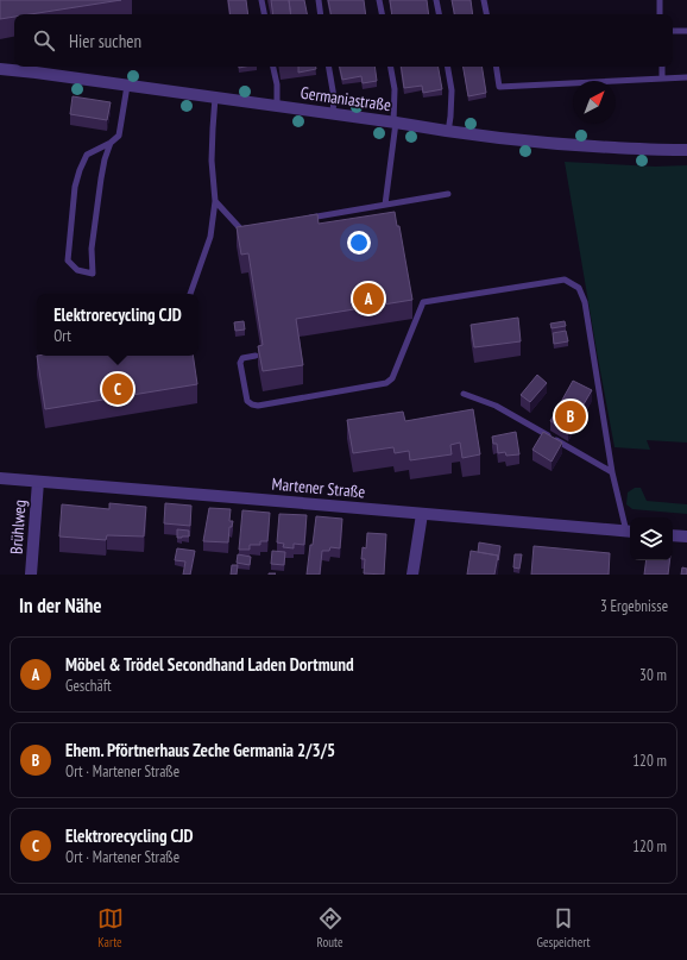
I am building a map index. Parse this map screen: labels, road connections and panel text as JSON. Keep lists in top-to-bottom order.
{
  "streets": {
    "street": ["Germaniastraße", "Martener Straße", "Brühlweg"]
  },
  "crossings": [
    ["Martener Straße", "Brühlweg"]
  ],
  "north": "top right",
  "page": {
    "search": "Hier suchen",
    "pins": ["A", "C", "B"],
    "popup": ["Elektrorecycling CJD", "Ort"],
    "heading": ["In der Nähe", "3 Ergebnisse"],
    "list": [
      {
        "mark": "A",
        "name": "Möbel & Trödel Secondhand Laden Dortmund",
        "note": "Geschäft",
        "value": "30 m"
      },
      {
        "mark": "B",
        "name": "Ehem. Pförtnerhaus Zeche Germania 2/3/5",
        "note": "Ort · Martener Straße",
        "value": "120 m"
      },
      {
        "mark": "C",
        "name": "Elektrorecycling CJD",
        "note": "Ort · Martener Straße",
        "value": "120 m"
      }
    ],
    "nav": ["Karte", "Route", "Gespeichert"]
  }
}
